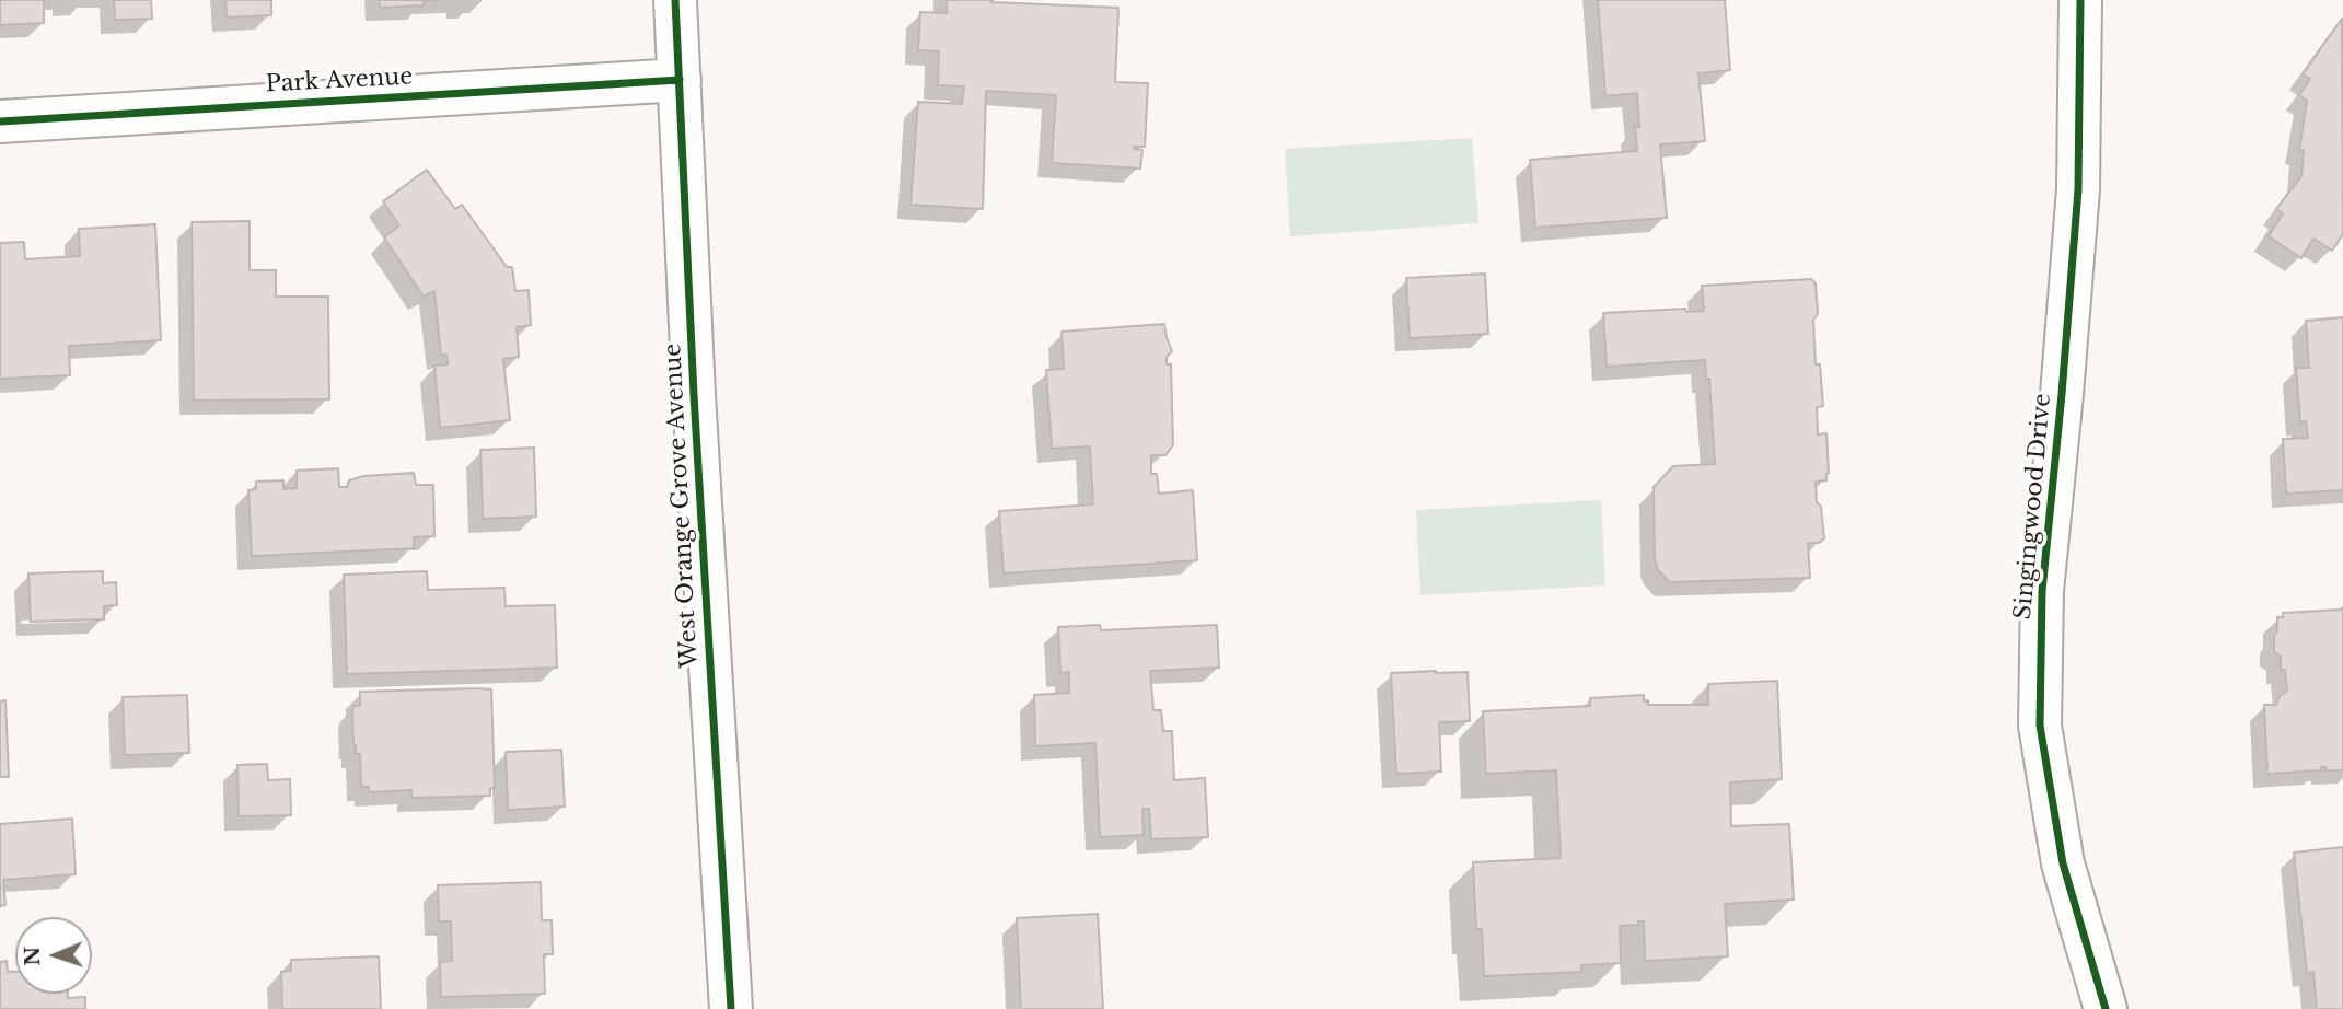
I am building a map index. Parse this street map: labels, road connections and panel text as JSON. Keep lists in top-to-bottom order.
{
  "streets": {
    "street": ["Park Avenue", "West Orange Grove Avenue", "Singingwood Drive"]
  },
  "crossings": [
    ["Park Avenue", "West Orange Grove Avenue"]
  ],
  "north": "left"
}
